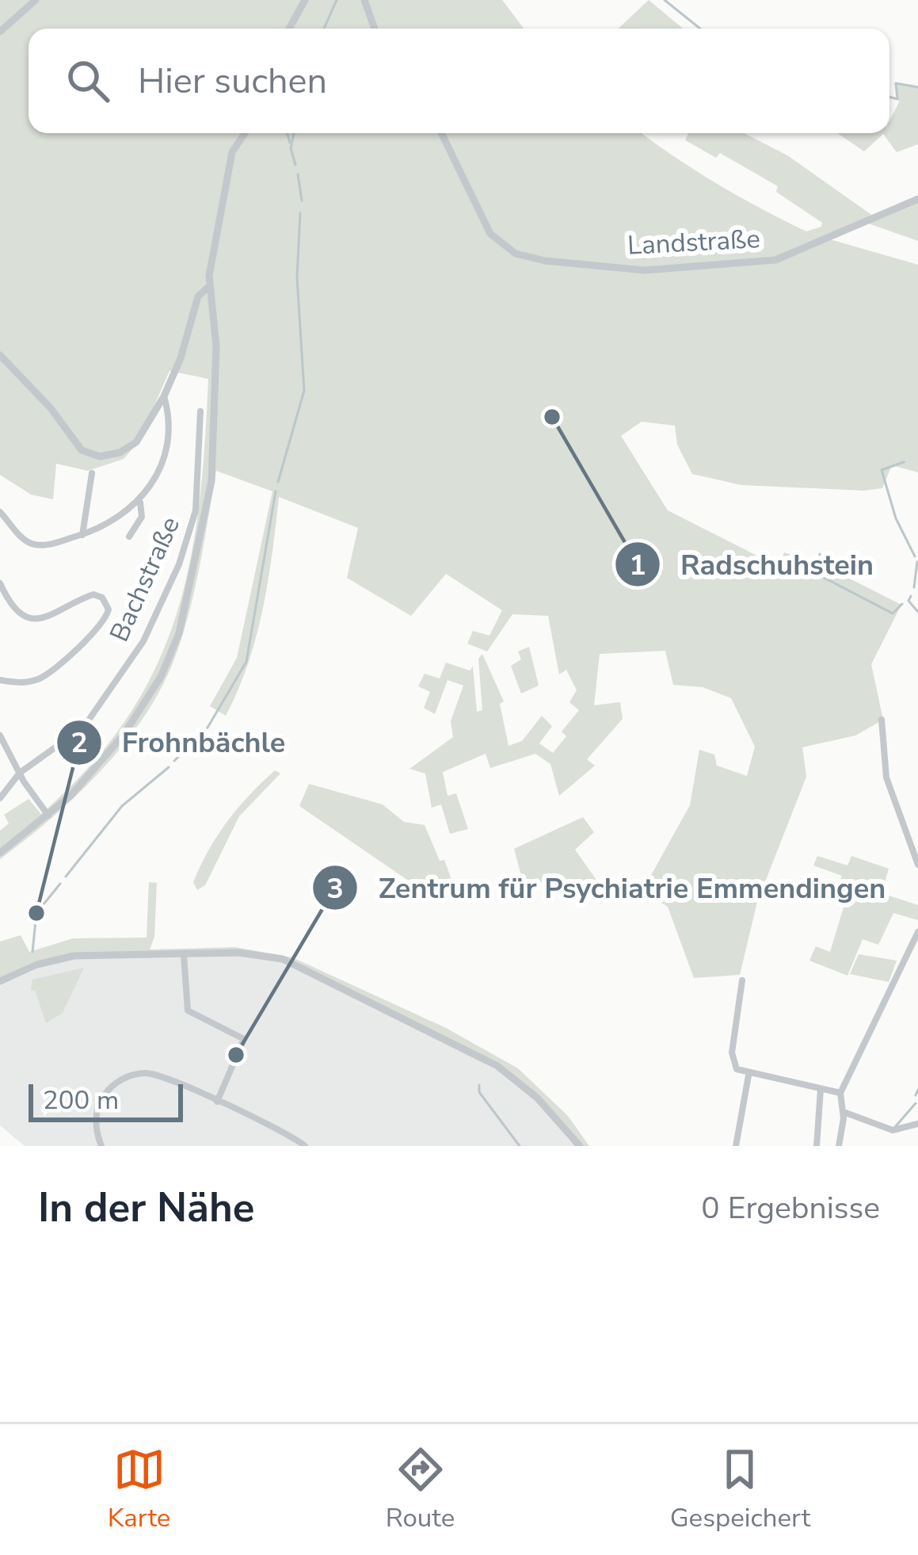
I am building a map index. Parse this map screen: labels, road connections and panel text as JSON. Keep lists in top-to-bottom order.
{
  "streets": {
    "street": ["Landstraße", "Bachstraße"]
  },
  "places": ["Radschuhstein", "Frohnbächle", "Zentrum für Psychiatrie Emmendingen"],
  "scale_bar": "200 m",
  "page": {
    "search": "Hier suchen",
    "scale": "200 m",
    "heading": ["In der Nähe", "0 Ergebnisse"],
    "nav": ["Karte", "Route", "Gespeichert"]
  }
}
